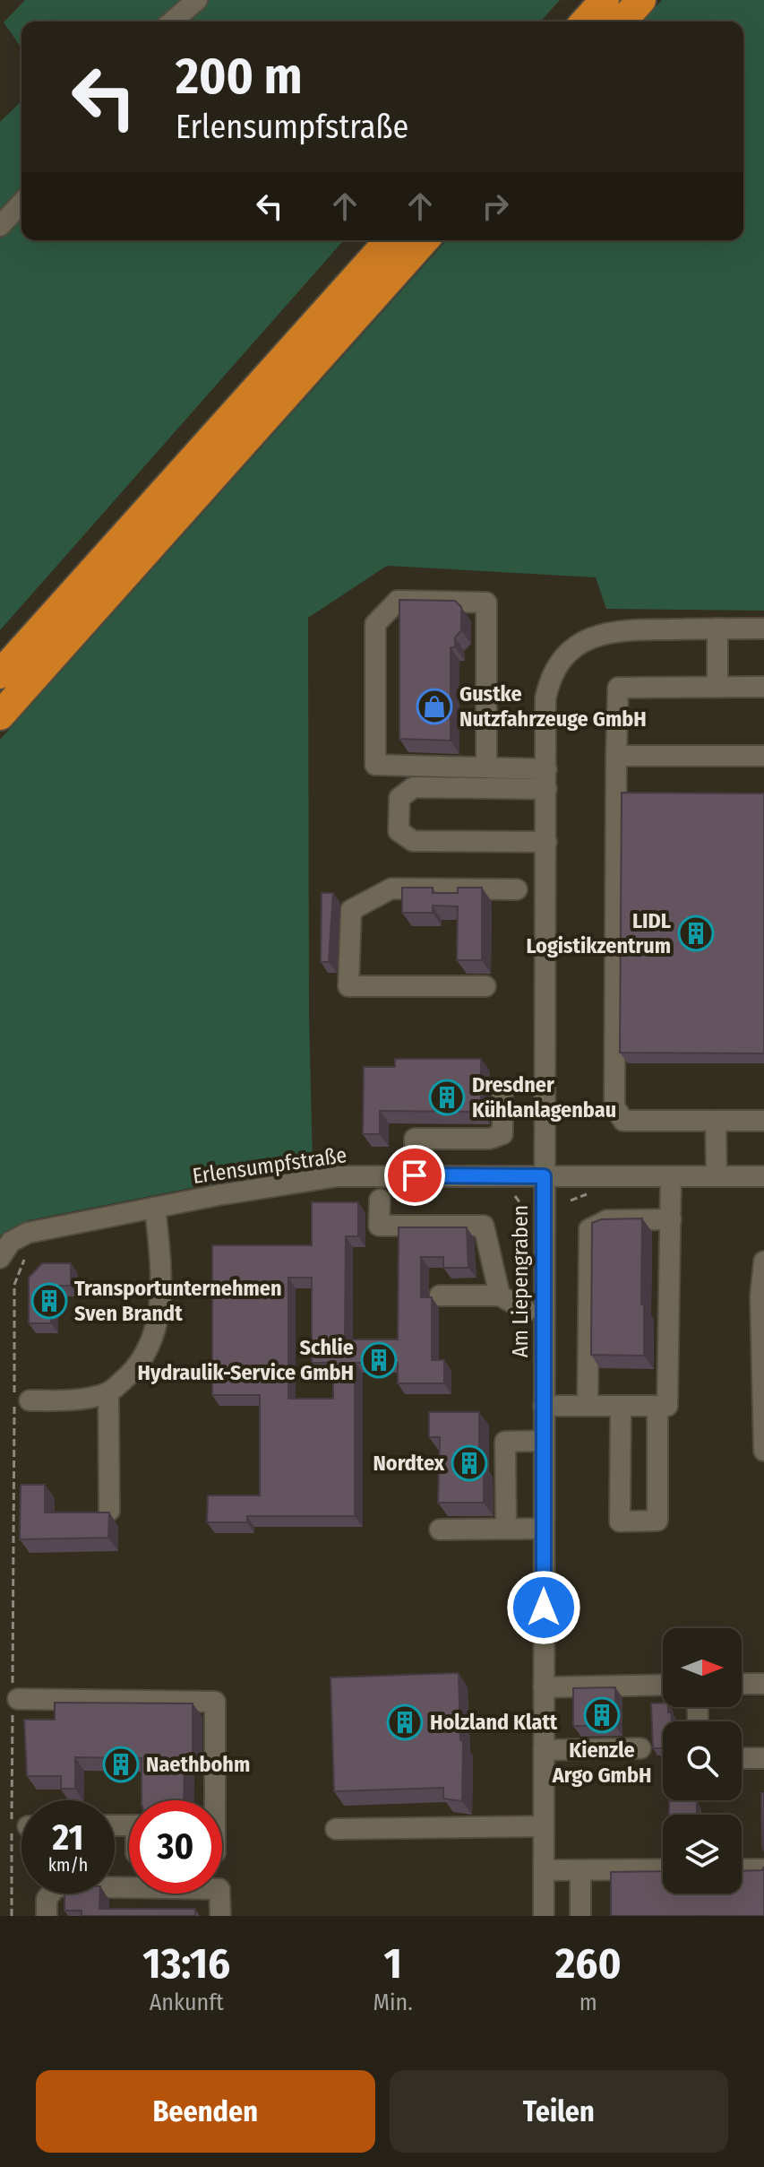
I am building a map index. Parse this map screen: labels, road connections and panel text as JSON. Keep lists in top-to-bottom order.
{
  "streets": {
    "street": ["Erlensumpfstraße", "Am Liepengraben"]
  },
  "crossings": [
    ["Erlensumpfstraße", "Am Liepengraben"]
  ],
  "places": {
    "shop": ["Gustke Nutzfahrzeuge GmbH"],
    "building": [
      "LIDL Logistikzentrum",
      "Dresdner Kühlanlagenbau",
      "Transportunternehmen Sven Brandt",
      "Schlie Hydraulik-Service GmbH",
      "Nordtex",
      "Kienzle Argo GmbH",
      "Holzland Klatt",
      "Naethbohm"
    ]
  },
  "north": "right",
  "page": {
    "turn": ["200 m", "Erlensumpfstraße"],
    "speed": "21 km/h",
    "limit": "30",
    "eta": [
      "13:16",
      "Ankunft",
      "1",
      "Min.",
      "260",
      "m"
    ],
    "buttons": ["Beenden", "Teilen"]
  }
}
